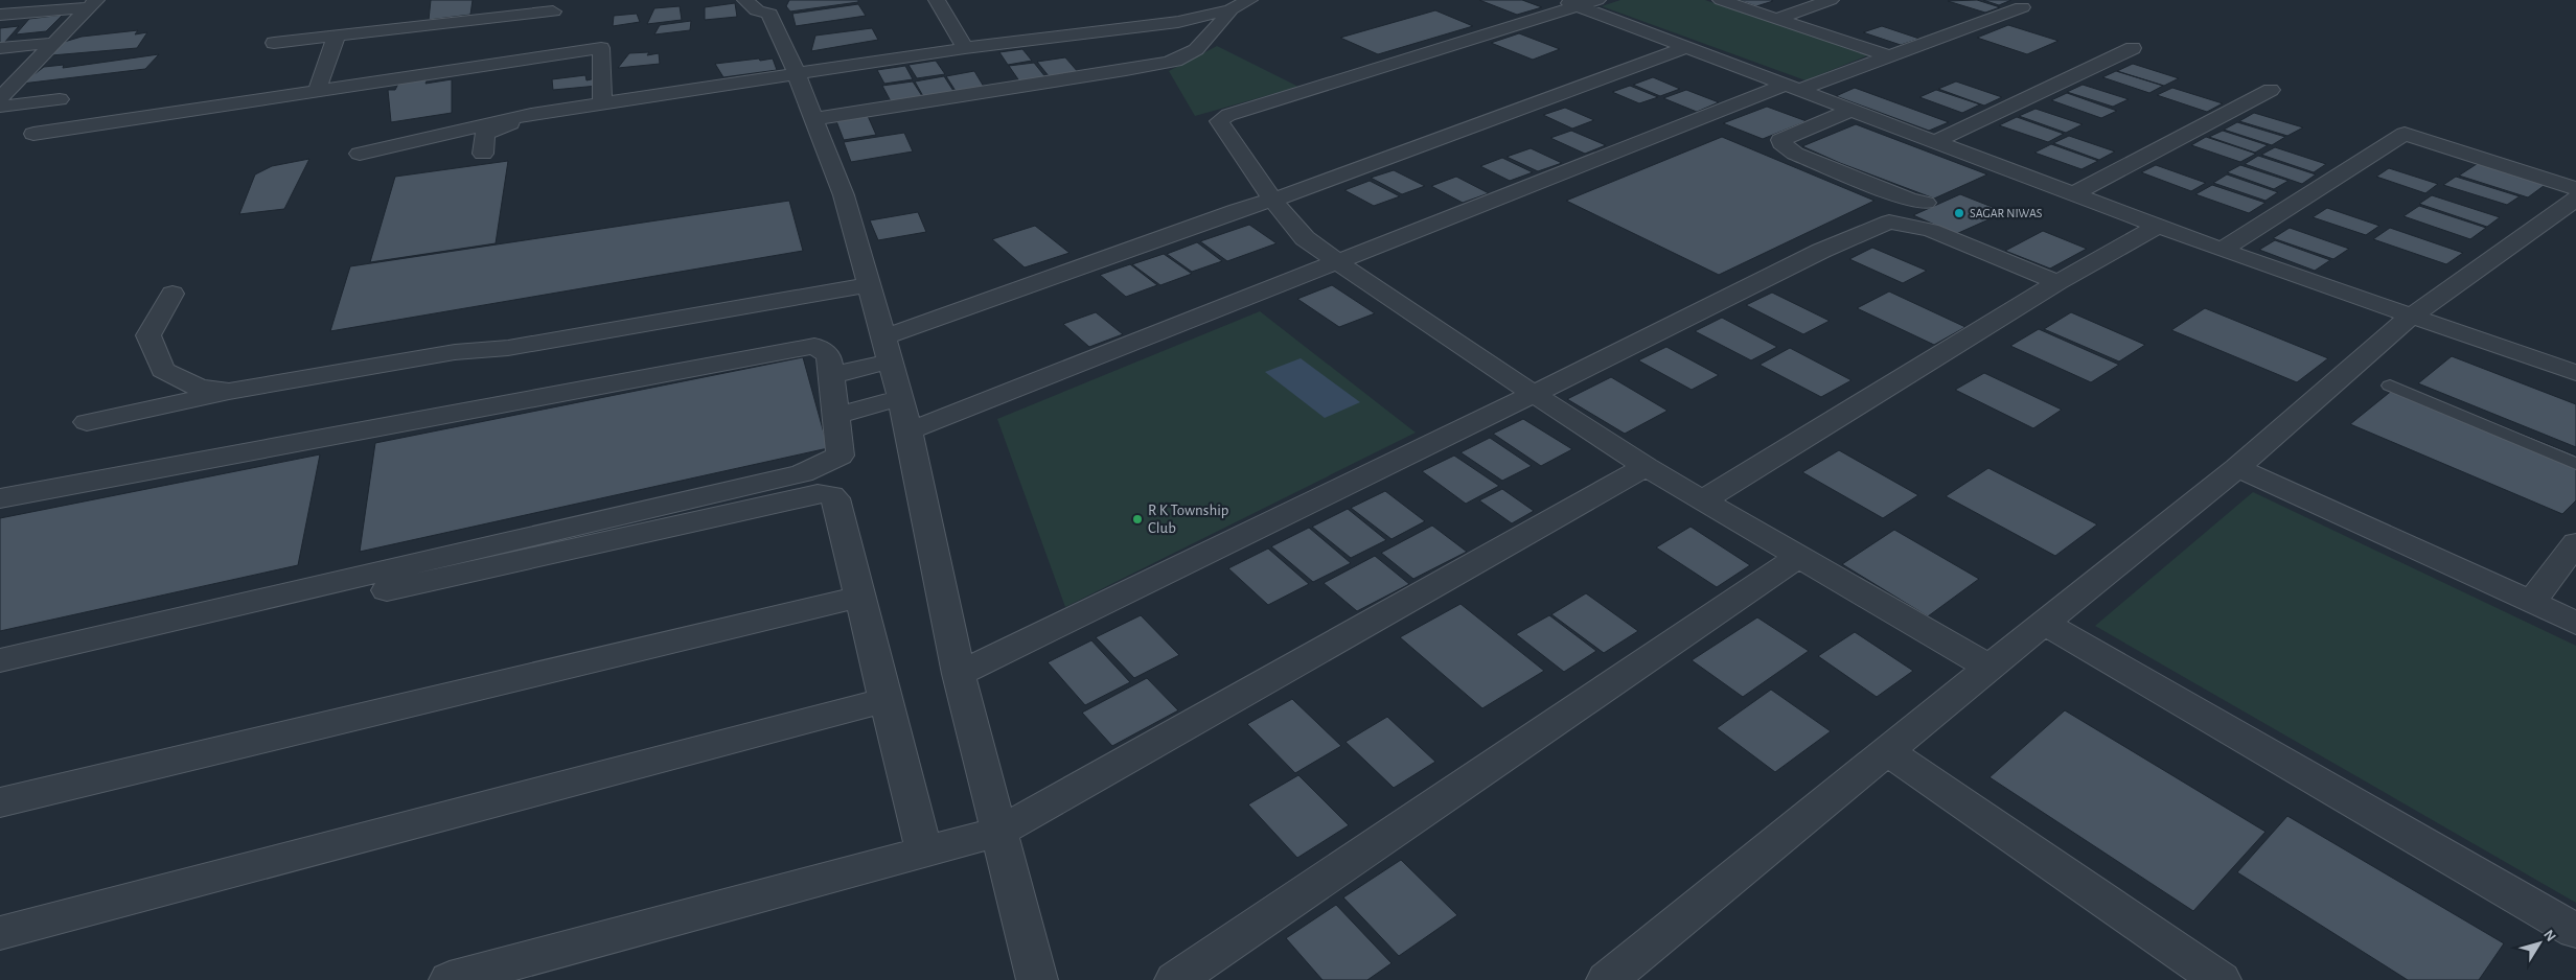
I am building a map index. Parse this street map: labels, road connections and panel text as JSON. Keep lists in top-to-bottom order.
{
  "places": ["SAGAR NIWAS", "R K Township Club"],
  "north": "top right"
}
